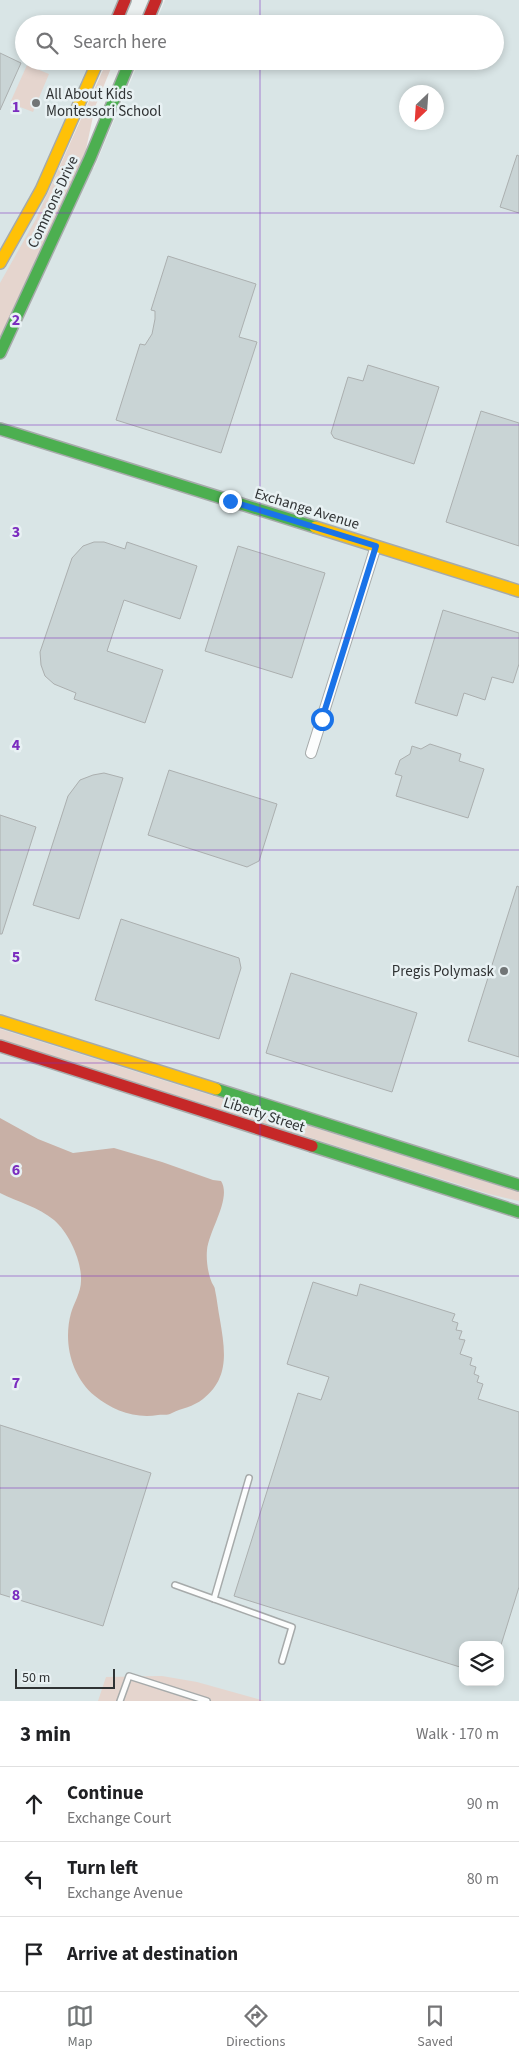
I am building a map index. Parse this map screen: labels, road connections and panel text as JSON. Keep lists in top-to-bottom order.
{
  "streets": {
    "street": ["Commons Drive", "Exchange Avenue", "Liberty Street"]
  },
  "places": ["All About Kids Montessori School", "Pregis Polymask"],
  "scale_bar": "50 m",
  "north": "bottom left",
  "page": {
    "search": "Search here",
    "scale": "50 m",
    "heading": ["3 min", "Walk · 170 m"],
    "list": [
      ["Continue", "Exchange Court", "90 m"],
      ["Turn left", "Exchange Avenue", "80 m"],
      "Arrive at destination"
    ],
    "nav": ["Map", "Directions", "Saved"]
  },
  "grid": {
    "rows": [
      "1",
      "2",
      "3",
      "4",
      "5",
      "6",
      "7",
      "8"
    ]
  }
}
